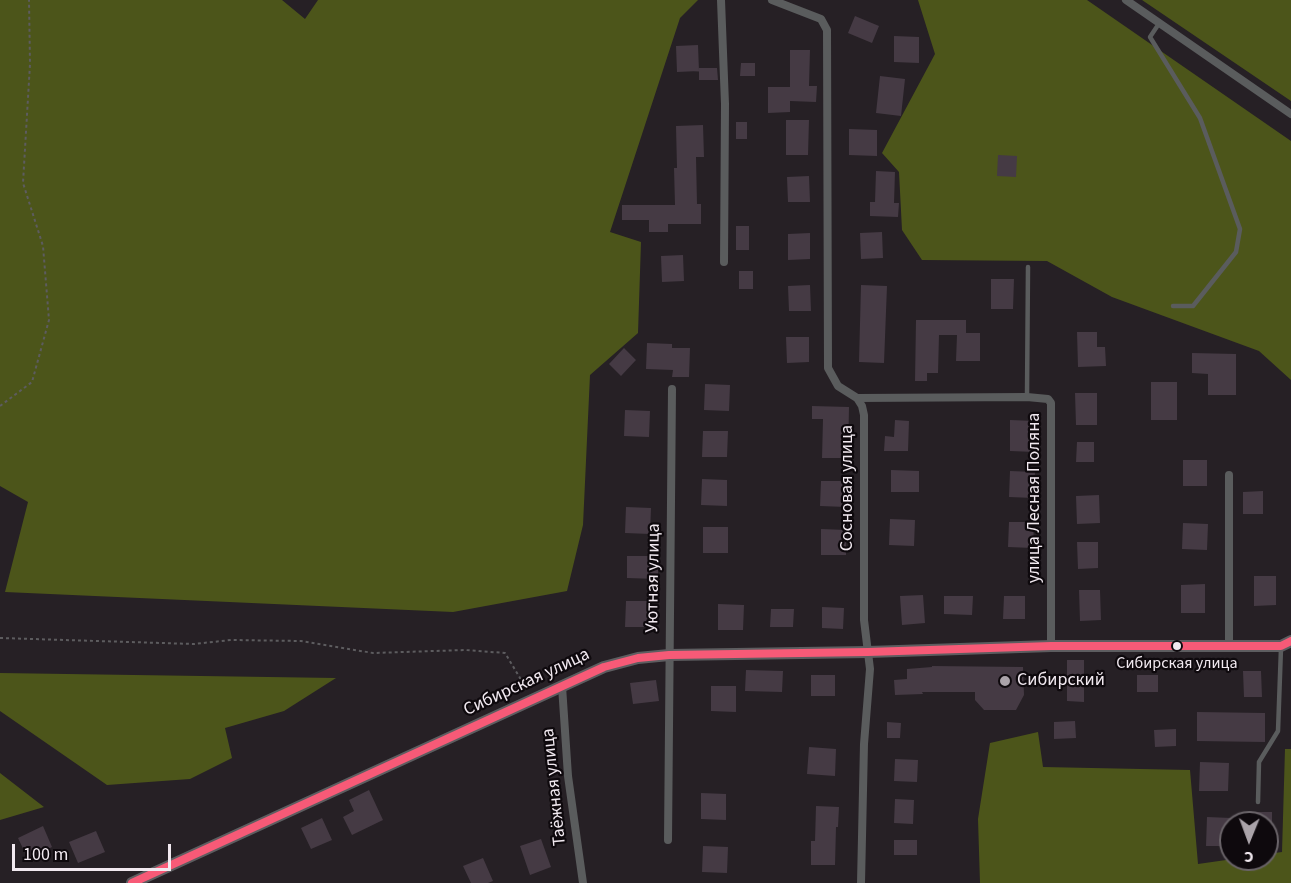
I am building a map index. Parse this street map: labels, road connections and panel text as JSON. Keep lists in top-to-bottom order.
{
  "streets": {
    "street": [
      "Сосновая улица",
      "улица Лесная Поляна",
      "Уютная улица",
      "Сибирская улица",
      "Таёжная улица"
    ]
  },
  "crossings": [
    ["Сосновая улица", "улица Лесная Поляна"],
    ["Сосновая улица", "Сибирская улица"],
    ["улица Лесная Поляна", "Сибирская улица"],
    ["Уютная улица", "Сибирская улица"],
    ["Сибирская улица", "Таёжная улица"]
  ],
  "places": ["Сибирская улица", "Сибирский"],
  "scale_bar": "100 m",
  "north": "bottom"
}
